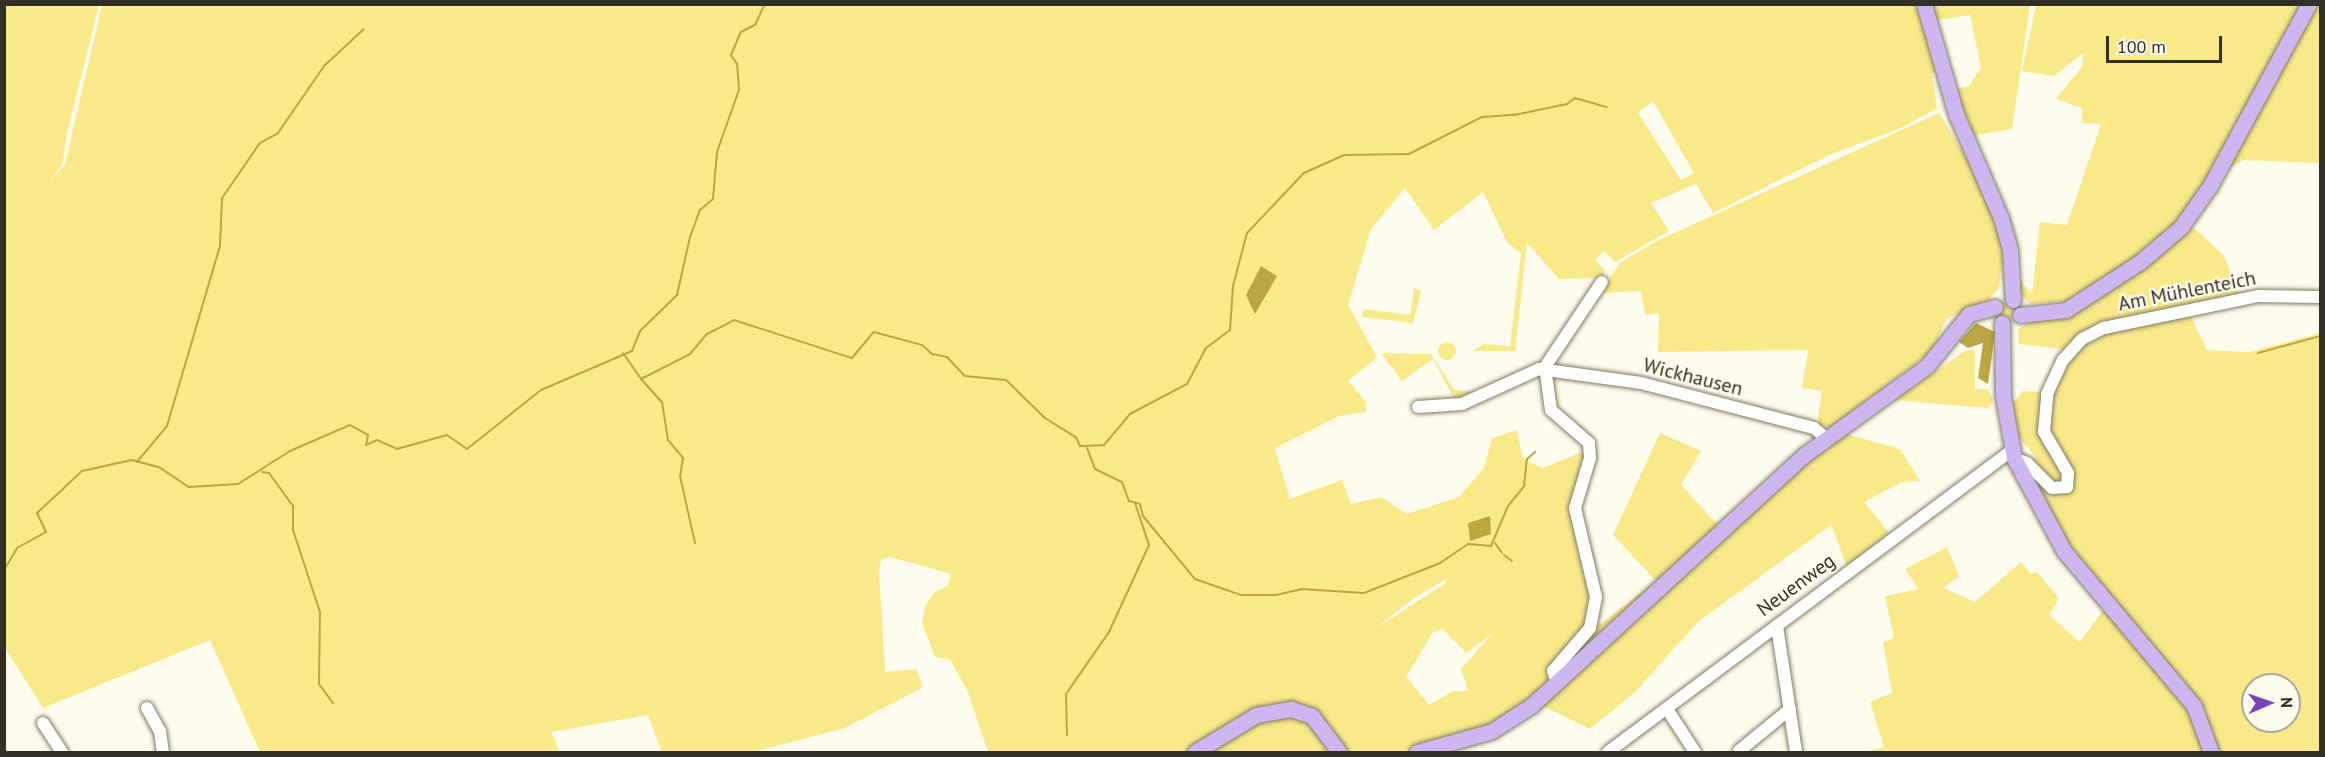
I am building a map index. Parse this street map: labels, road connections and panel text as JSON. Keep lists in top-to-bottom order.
{
  "streets": {
    "street": ["Am Mühlenteich", "Wickhausen", "Neuenweg"]
  },
  "crossings": [
    ["Am Mühlenteich", "Neuenweg"]
  ],
  "scale_bar": "100 m",
  "north": "right"
}
